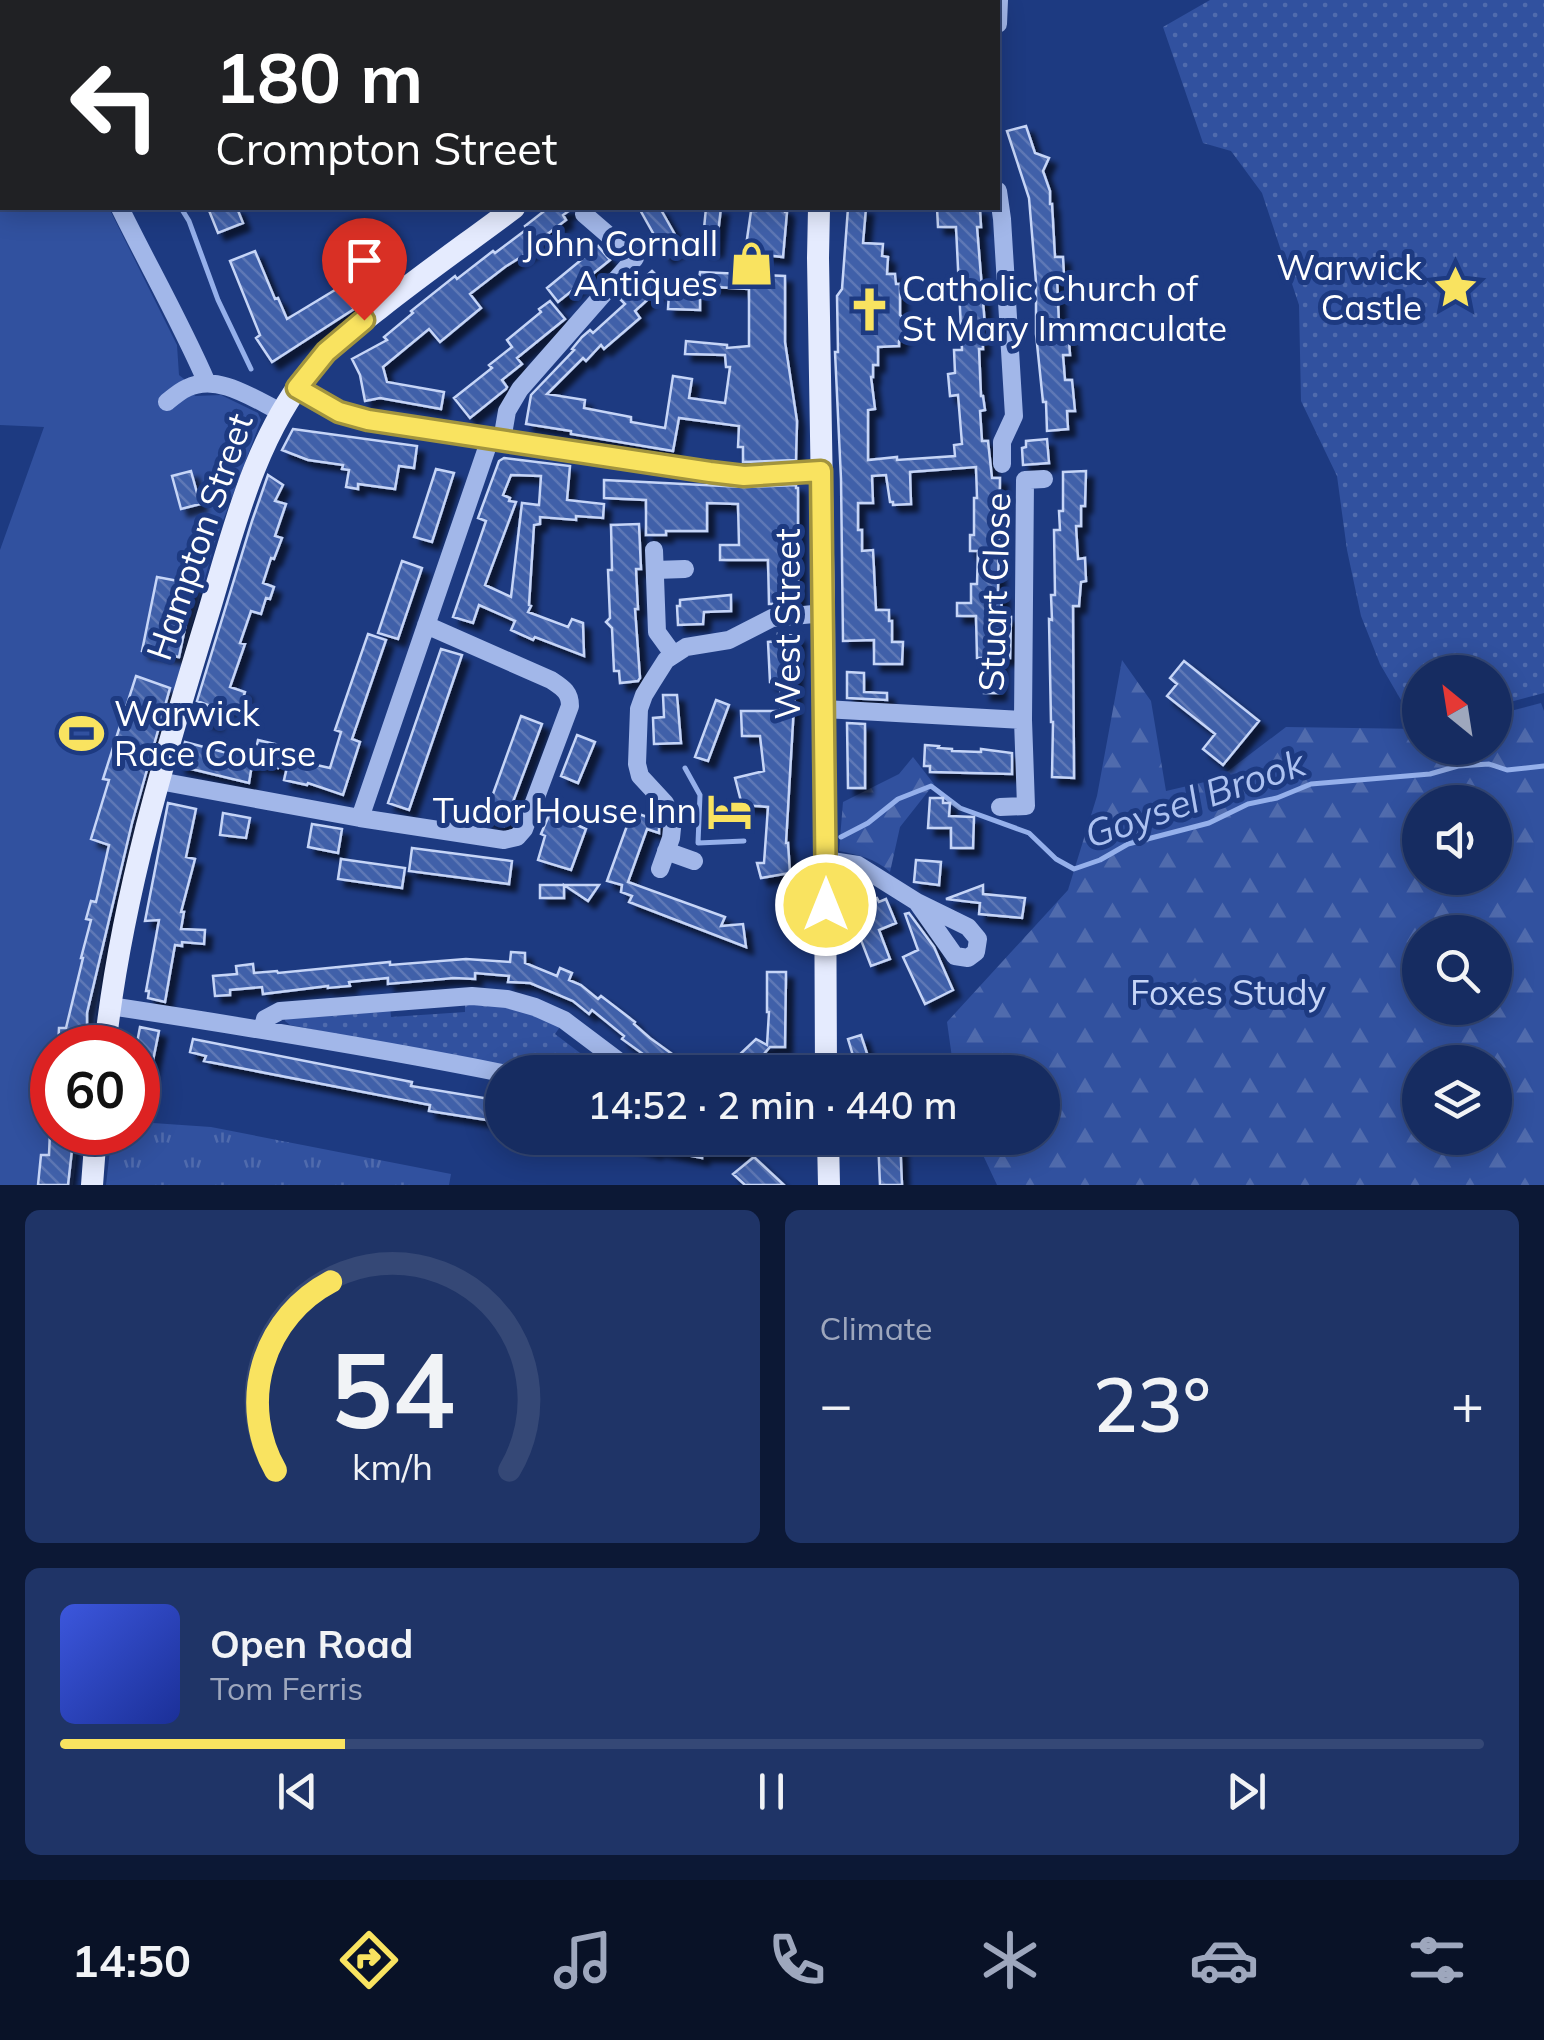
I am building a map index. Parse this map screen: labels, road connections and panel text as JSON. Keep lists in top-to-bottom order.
{
  "streets": {
    "main road": ["Hampton Street", "West Street"],
    "street": ["Stuart Close"]
  },
  "crossings": [
    ["Stuart Close", "West Street"]
  ],
  "water": ["Goysel Brook"],
  "parks": ["Foxes Study"],
  "places": {
    "shop": ["John Cornall Antiques"],
    "place": ["Warwick Castle"],
    "church": ["Catholic Church of St Mary Immaculate"],
    "sports": ["Warwick Race Course"],
    "hotel": ["Tudor House Inn"]
  },
  "north": "top left",
  "page": {
    "turn": ["180 m", "Crompton Street"],
    "limit": "60",
    "trip": "14:52 · 2 min · 440 m",
    "tile": "Climate",
    "heat": ["−", "23°", "+"],
    "song": ["Open Road", "Tom Ferris"],
    "tabs": "14:50",
    "gauge": ["54", "km/h"]
  }
}
